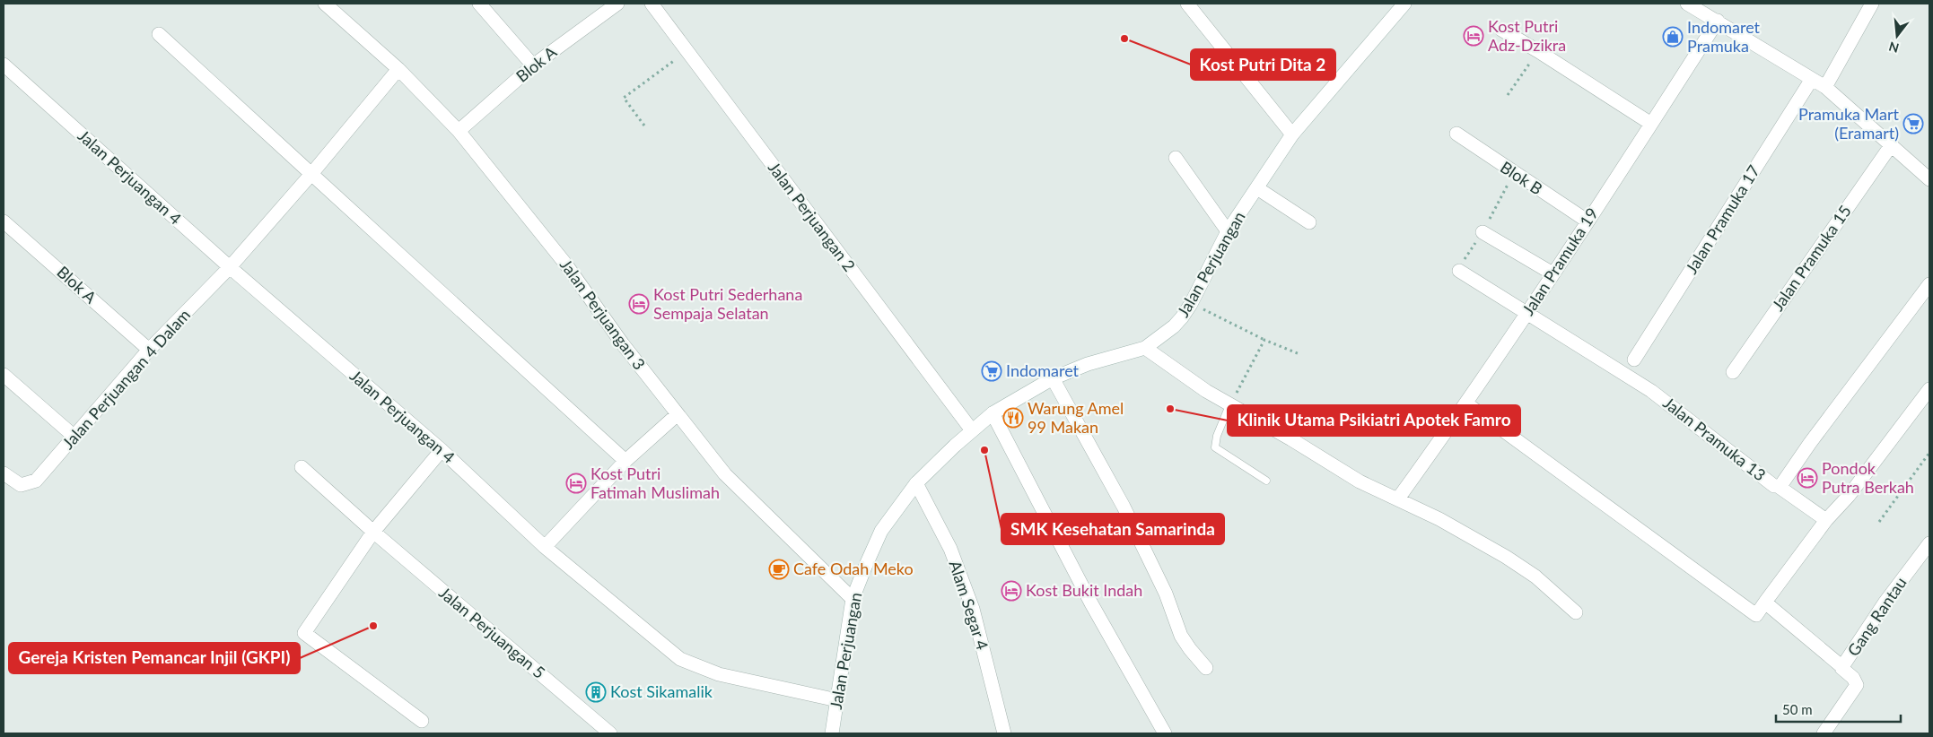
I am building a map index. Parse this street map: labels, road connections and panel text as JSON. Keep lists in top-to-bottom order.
{
  "streets": {
    "street": [
      "Blok A",
      "Jalan Perjuangan 4",
      "Blok B",
      "Jalan Perjuangan 2",
      "Jalan Pramuka 17",
      "Jalan Pramuka 15",
      "Jalan Pramuka 19",
      "Jalan Perjuangan",
      "Jalan Perjuangan 3",
      "Jalan Perjuangan 4 Dalam",
      "Jalan Pramuka 13",
      "Alam Segar 4",
      "Gang Rantau",
      "Jalan Perjuangan 5"
    ]
  },
  "crossings": [
    ["Blok A", "Jalan Perjuangan 3"],
    ["Blok A", "Jalan Perjuangan 4 Dalam"],
    ["Jalan Perjuangan 4", "Jalan Perjuangan"],
    ["Jalan Perjuangan 4", "Jalan Perjuangan 4 Dalam"],
    ["Blok B", "Jalan Pramuka 19"],
    ["Jalan Perjuangan 2", "Jalan Perjuangan"],
    ["Jalan Pramuka 19", "Jalan Pramuka 13"],
    ["Jalan Perjuangan", "Jalan Perjuangan 3"],
    ["Jalan Perjuangan", "Alam Segar 4"],
    ["Jalan Perjuangan 3", "Jalan Perjuangan 4 Dalam"]
  ],
  "places": {
    "hotel": [
      "Kost Putri Adz-Dzikra",
      "Kost Putri Sederhana Sempaja Selatan",
      "Pondok Putra Berkah",
      "Kost Putri Fatimah Muslimah",
      "Kost Bukit Indah"
    ],
    "shop": ["Indomaret Pramuka"],
    "other": [
      "Kost Putri Dita 2",
      "Klinik Utama Psikiatri Apotek Famro",
      "SMK Kesehatan Samarinda",
      "Gereja Kristen Pemancar Injil (GKPI)"
    ],
    "supermarket": ["Pramuka Mart (Eramart)", "Indomaret"],
    "restaurant": ["Warung Amel 99 Makan"],
    "cafe": ["Cafe Odah Meko"],
    "building": ["Kost Sikamalik"]
  },
  "scale_bar": "50 m",
  "north": "bottom"
}
